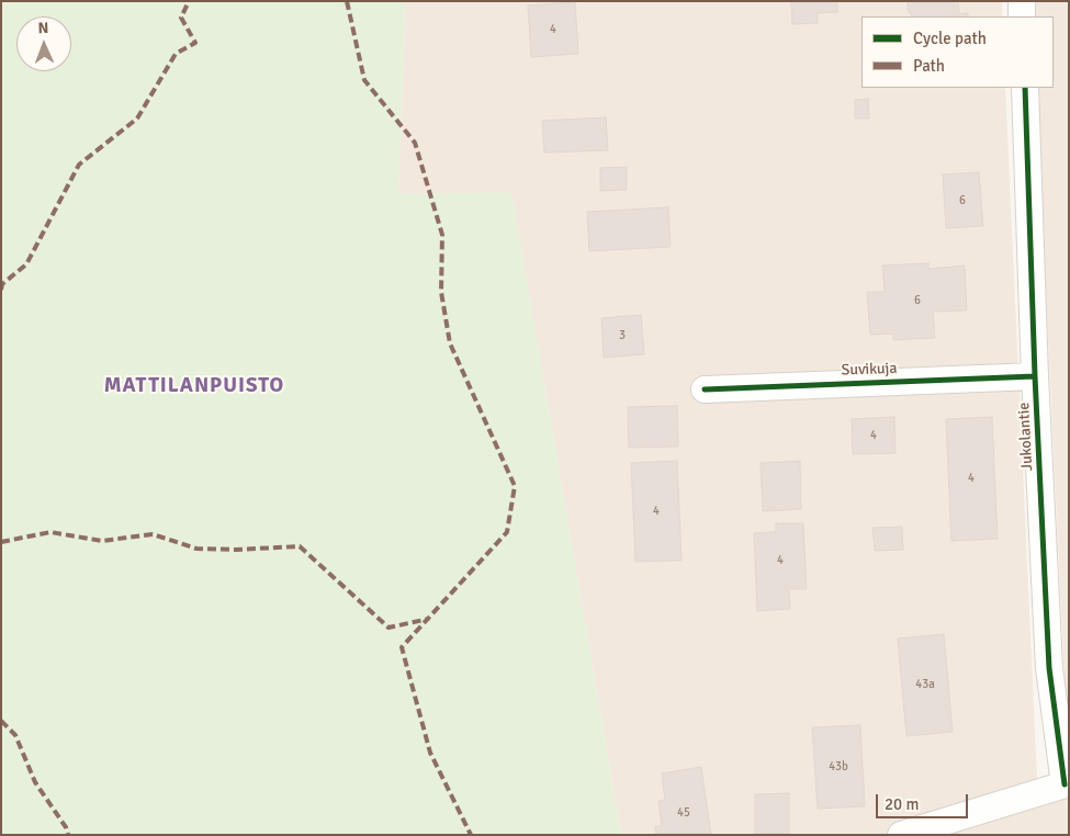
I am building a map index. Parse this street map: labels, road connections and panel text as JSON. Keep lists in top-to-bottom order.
{
  "streets": {
    "street": ["Suvikuja", "Jukolantie"]
  },
  "crossings": [
    ["Suvikuja", "Jukolantie"]
  ],
  "districts": ["MATTILANPUISTO"],
  "house_numbers": [
    "4",
    "6",
    "6",
    "3",
    "4",
    "4",
    "4",
    "4",
    "43a",
    "43b",
    "45"
  ],
  "legend": ["Cycle path", "Path"],
  "scale_bar": "20 m",
  "north": "top"
}
